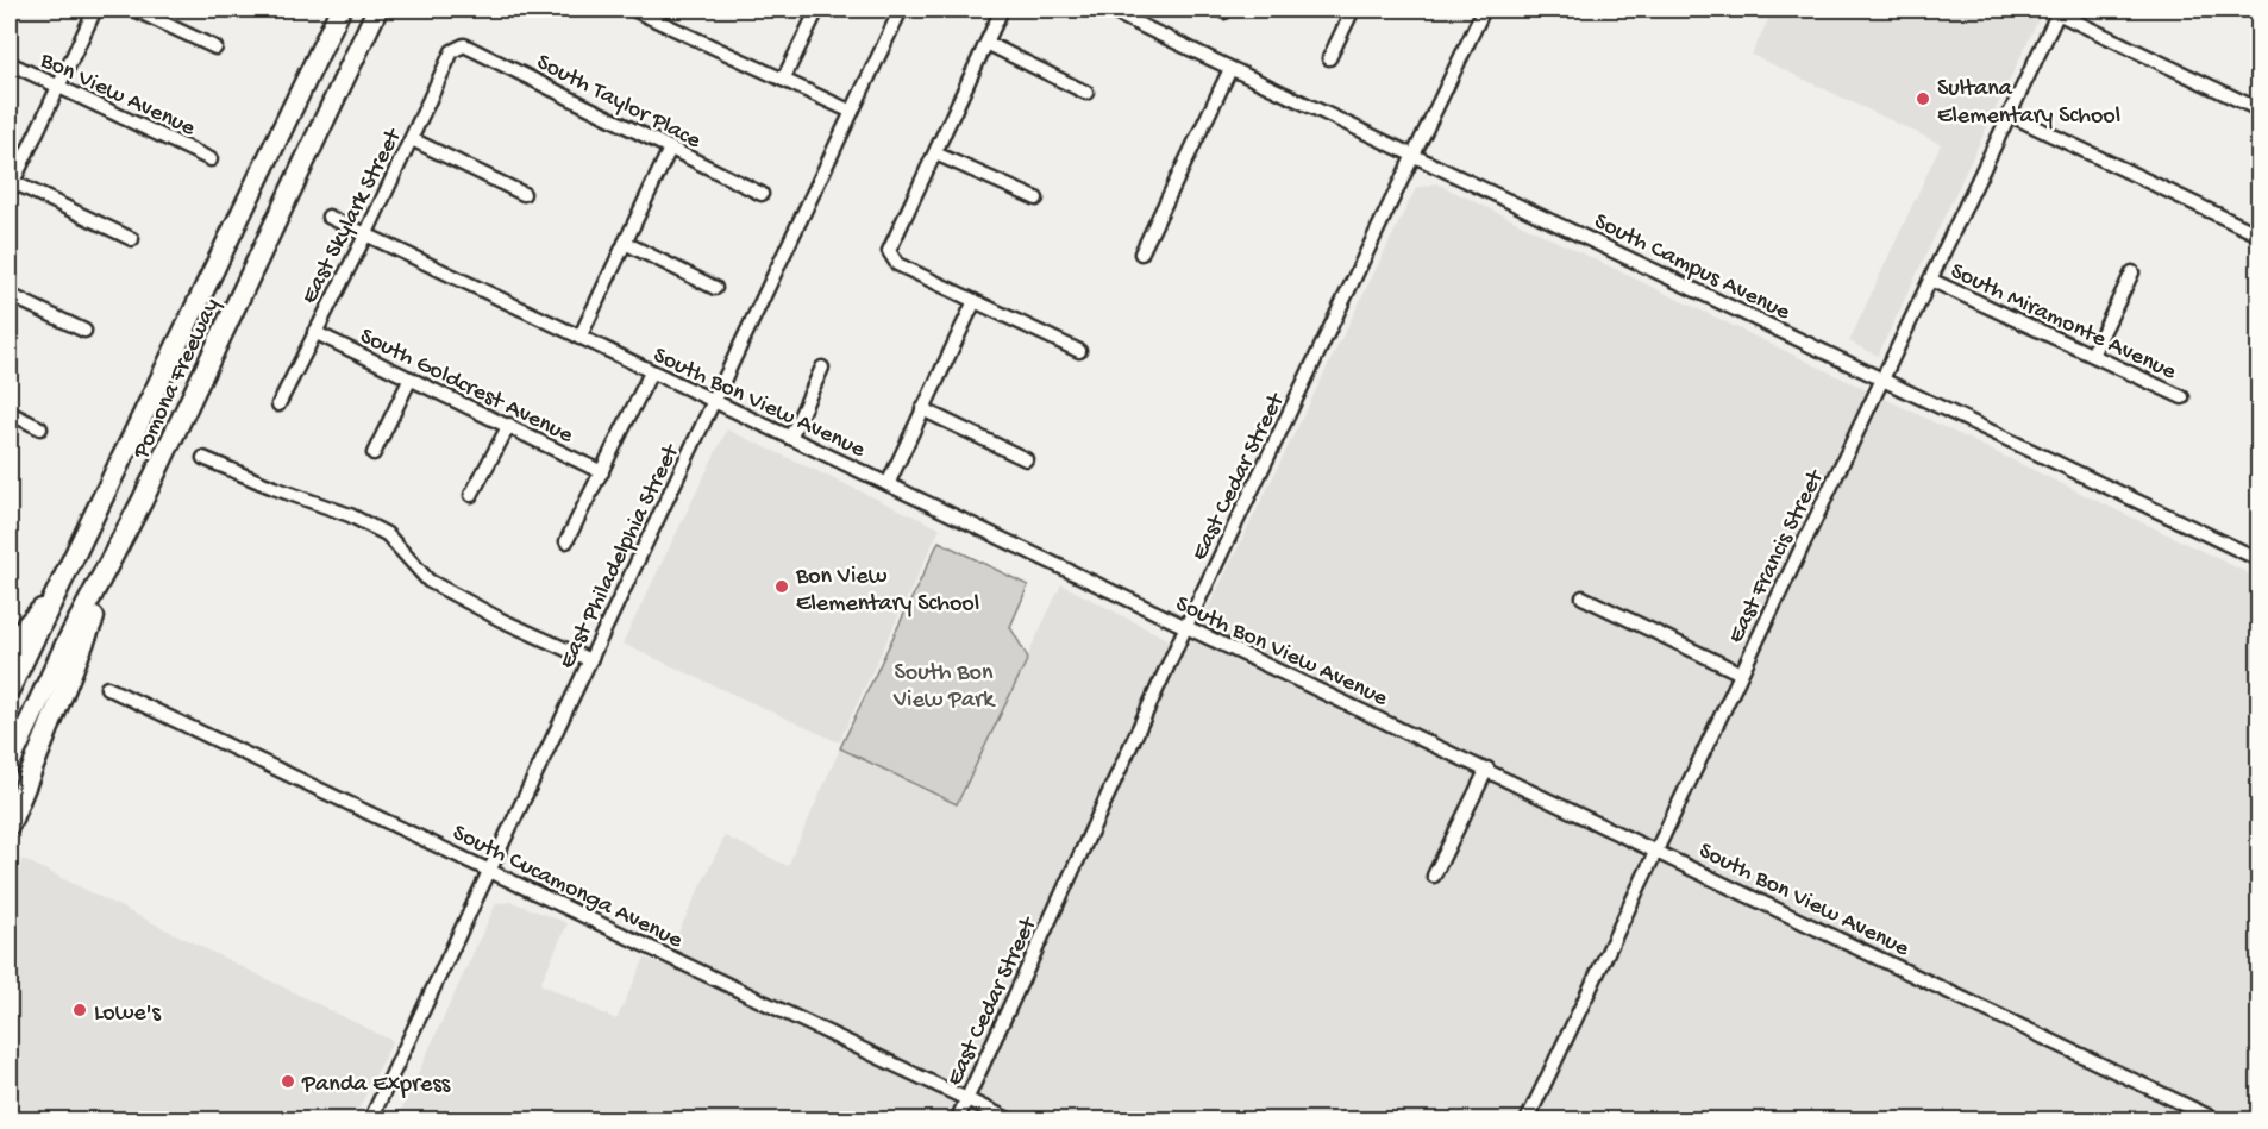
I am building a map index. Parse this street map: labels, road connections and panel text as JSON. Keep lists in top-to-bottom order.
{
  "streets": {
    "highway": ["Pomona Freeway"],
    "street": [
      "Bon View Avenue",
      "South Taylor Place",
      "East Skylark Street",
      "South Campus Avenue",
      "South Miramonte Avenue",
      "South Goldcrest Avenue",
      "South Bon View Avenue",
      "East Cedar Street",
      "East Philadelphia Street",
      "East Francis Street",
      "South Cucamonga Avenue"
    ]
  },
  "crossings": [
    ["South Taylor Place", "East Skylark Street"],
    ["East Skylark Street", "South Goldcrest Avenue"],
    ["East Skylark Street", "South Bon View Avenue"],
    ["South Campus Avenue", "East Cedar Street"],
    ["South Campus Avenue", "East Francis Street"],
    ["South Miramonte Avenue", "East Francis Street"],
    ["South Bon View Avenue", "East Cedar Street"],
    ["South Bon View Avenue", "East Philadelphia Street"],
    ["South Bon View Avenue", "East Francis Street"],
    ["East Cedar Street", "South Cucamonga Avenue"],
    ["East Philadelphia Street", "South Cucamonga Avenue"]
  ],
  "parks": ["South Bon View Park"],
  "places": [
    "Sultana Elementary School",
    "Bon View Elementary School",
    "Lowe's",
    "Panda Express"
  ]
}
